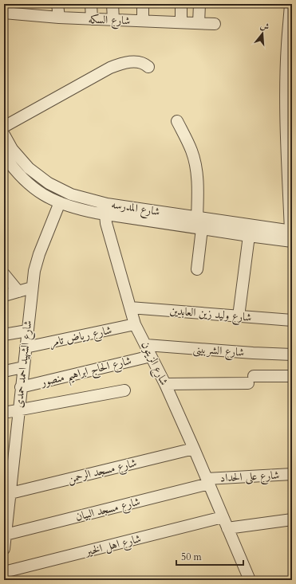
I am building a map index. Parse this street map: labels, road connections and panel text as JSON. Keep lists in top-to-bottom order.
{
  "streets": {
    "street": [
      "شارع السكه",
      "شارع المدرسه",
      "شارع وليد زين العابدين",
      "شارع رياض تامر",
      "شارع الشربينى",
      "شارع الزيتون",
      "شارع الشهيد احمد حمدى",
      "شارع الحاج ابراهيم منصور",
      "شارع مسجد الرحمن",
      "شارع على الحداد",
      "شارع مسجد البيان",
      "شارع اهل الخير"
    ]
  },
  "crossings": [
    ["شارع المدرسه", "شارع الزيتون"],
    ["شارع المدرسه", "شارع الشهيد احمد حمدى"],
    ["شارع وليد زين العابدين", "شارع الزيتون"],
    ["شارع رياض تامر", "شارع الزيتون"],
    ["شارع رياض تامر", "شارع الشهيد احمد حمدى"],
    ["شارع الشربينى", "شارع الزيتون"],
    ["شارع الزيتون", "شارع الحاج ابراهيم منصور"],
    ["شارع الزيتون", "شارع مسجد الرحمن"],
    ["شارع الزيتون", "شارع على الحداد"],
    ["شارع الزيتون", "شارع مسجد البيان"],
    ["شارع الزيتون", "شارع اهل الخير"],
    ["شارع الشهيد احمد حمدى", "شارع الحاج ابراهيم منصور"],
    ["شارع الشهيد احمد حمدى", "شارع مسجد الرحمن"],
    ["شارع الشهيد احمد حمدى", "شارع مسجد البيان"],
    ["شارع على الحداد", "شارع مسجد البيان"]
  ],
  "scale_bar": "50 m",
  "north": "top"
}
